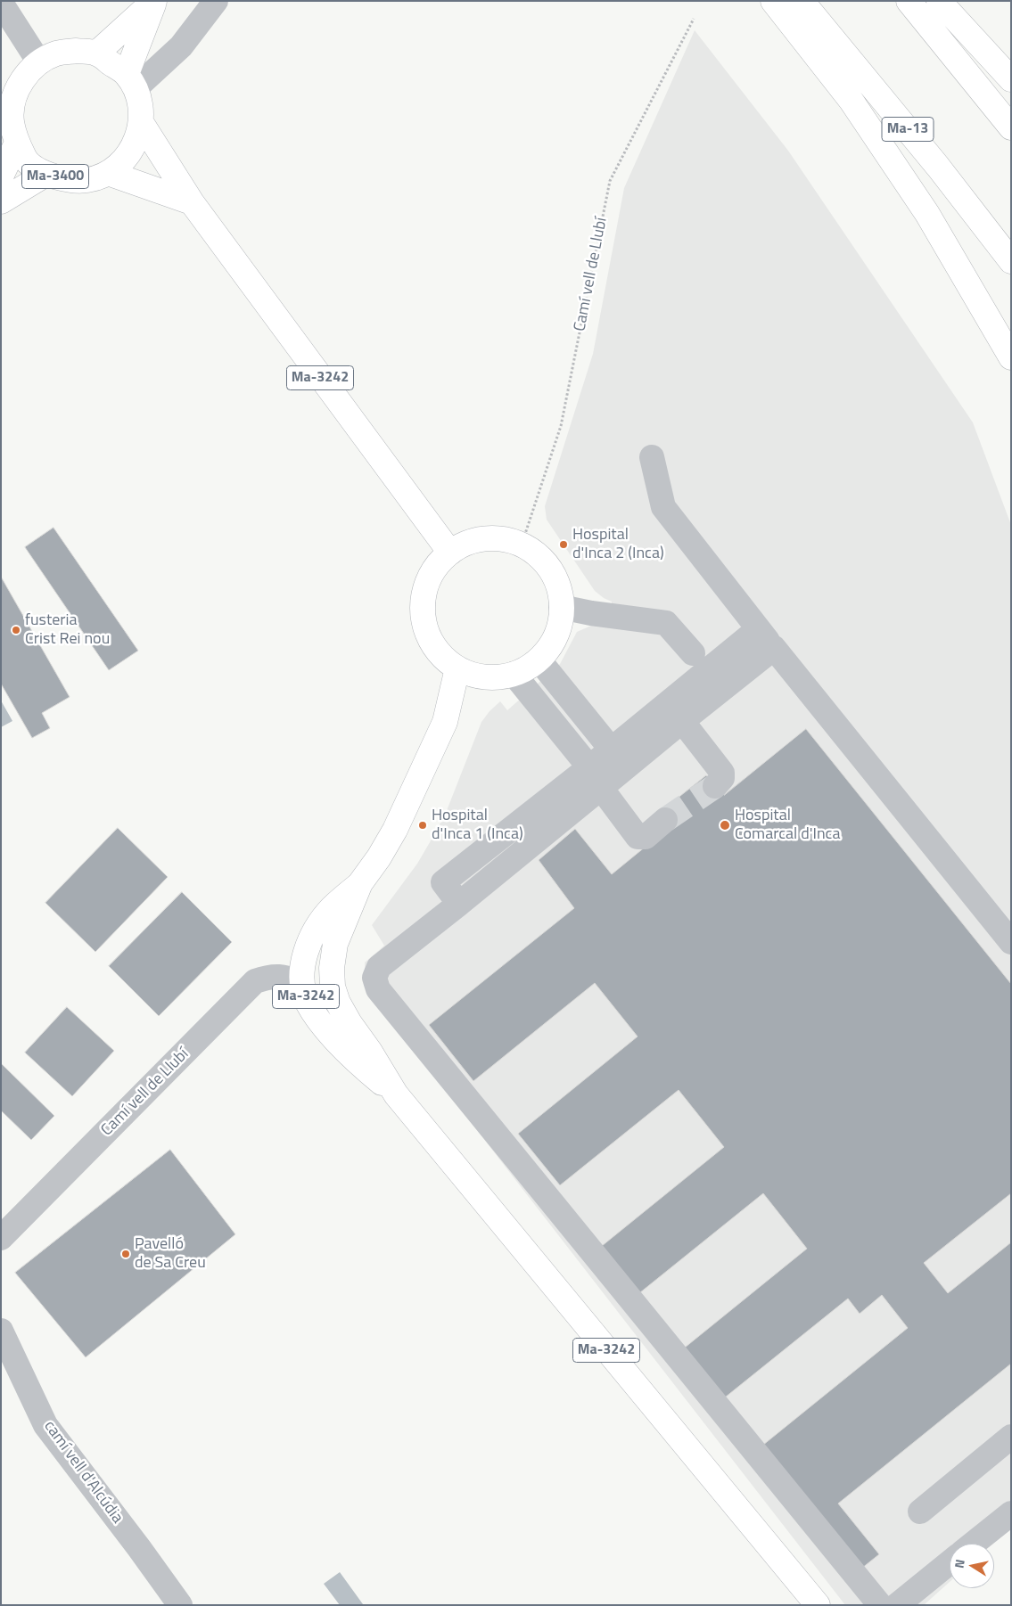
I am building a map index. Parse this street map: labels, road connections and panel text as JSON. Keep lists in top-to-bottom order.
{
  "streets": {
    "main road": ["Ma-13", "Ma-3400", "Ma-3242"],
    "street": ["Camí vell de Llubí", "camí vell d'Alcúdia"]
  },
  "crossings": [
    ["Ma-3400", "Ma-3242"],
    ["Camí vell de Llubí", "Ma-3242"]
  ],
  "places": [
    "Hospital d'Inca 2 (Inca)",
    "fusteria Crist Rei nou",
    "Hospital d'Inca 1 (Inca)",
    "Hospital Comarcal d'Inca",
    "Pavelló de Sa Creu"
  ],
  "north": "left"
}
